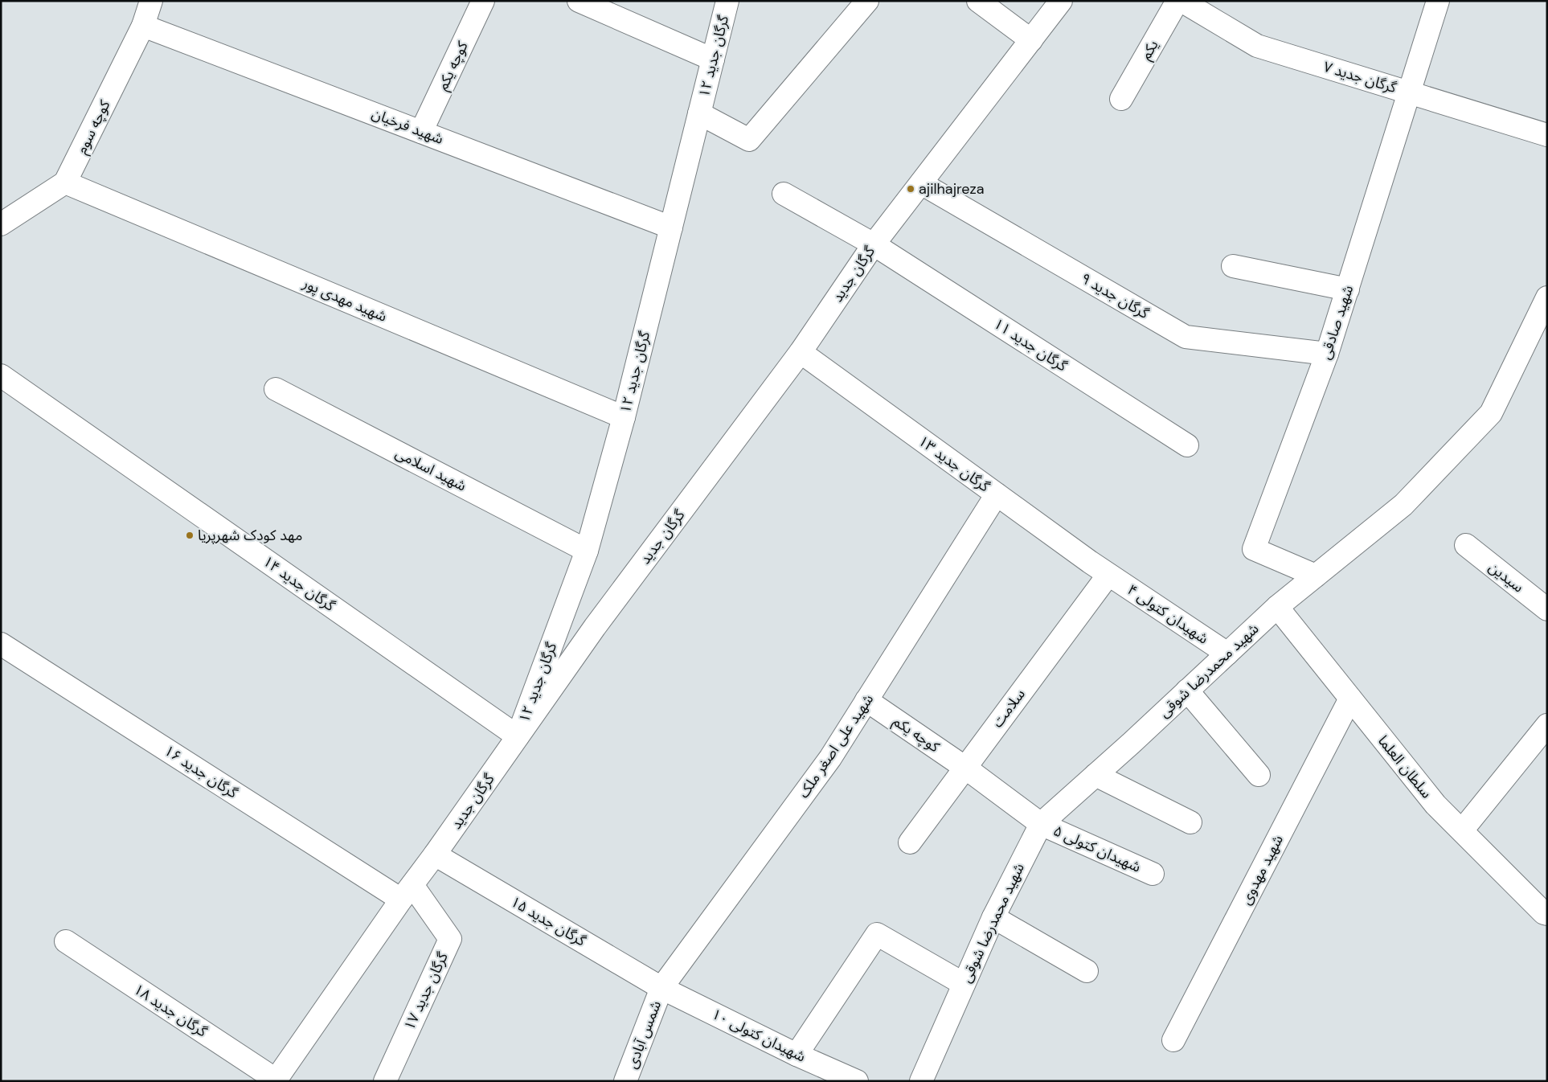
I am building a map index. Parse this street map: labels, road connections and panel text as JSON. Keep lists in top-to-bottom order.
{
  "streets": {
    "street": [
      "یکم",
      "گرگان جدید ۱۲",
      "کوچه یکم",
      "گرگان جدید ۷",
      "شهید فرخیان",
      "کوچه سوم",
      "گرگان جدید",
      "گرگان جدید ۹",
      "شهید مهدی پور",
      "شهید صادقی",
      "گرگان جدید ۱۱",
      "گرگان جدید ۱۳",
      "شهید اسلامی",
      "سیدین",
      "گرگان جدید ۱۴",
      "۴ شهیدان کتولی",
      "شهید محمدرضا شوقی",
      "سلامت",
      "شهید علی اصغر ملک",
      "سلطان العلما",
      "گرگان جدید ۱۶",
      "۵ شهیدان کتولی",
      "شهید مهدوی",
      "۱۵ گرگان جدید",
      "۱۷ گرگان جدید",
      "۱۸ گرگان جدید",
      "شمس آبادی",
      "۱۰ شهیدان کتولی"
    ]
  },
  "crossings": [
    ["گرگان جدید ۱۲", "شهید فرخیان"],
    ["گرگان جدید ۱۲", "گرگان جدید"],
    ["گرگان جدید ۱۲", "شهید مهدی پور"],
    ["گرگان جدید ۱۲", "شهید اسلامی"],
    ["گرگان جدید ۱۲", "گرگان جدید ۱۴"],
    ["کوچه یکم", "شهید فرخیان"],
    ["کوچه یکم", "شهید محمدرضا شوقی"],
    ["کوچه یکم", "سلامت"],
    ["کوچه یکم", "شهید علی اصغر ملک"],
    ["کوچه یکم", "۵ شهیدان کتولی"],
    ["گرگان جدید ۷", "شهید صادقی"],
    ["شهید فرخیان", "کوچه سوم"],
    ["کوچه سوم", "شهید مهدی پور"],
    ["گرگان جدید", "گرگان جدید ۹"],
    ["گرگان جدید", "گرگان جدید ۱۱"],
    ["گرگان جدید", "گرگان جدید ۱۳"],
    ["گرگان جدید", "گرگان جدید ۱۴"],
    ["گرگان جدید", "گرگان جدید ۱۶"],
    ["گرگان جدید", "۱۵ گرگان جدید"],
    ["گرگان جدید", "۱۷ گرگان جدید"],
    ["گرگان جدید", "۱۸ گرگان جدید"],
    ["گرگان جدید ۹", "شهید صادقی"],
    ["شهید صادقی", "شهید محمدرضا شوقی"],
    ["گرگان جدید ۱۳", "۴ شهیدان کتولی"],
    ["گرگان جدید ۱۳", "سلامت"],
    ["گرگان جدید ۱۳", "شهید علی اصغر ملک"],
    ["۴ شهیدان کتولی", "شهید محمدرضا شوقی"],
    ["۴ شهیدان کتولی", "سلامت"],
    ["شهید محمدرضا شوقی", "سلطان العلما"],
    ["شهید محمدرضا شوقی", "۵ شهیدان کتولی"],
    ["شهید علی اصغر ملک", "۱۵ گرگان جدید"],
    ["شهید علی اصغر ملک", "شمس آبادی"],
    ["شهید علی اصغر ملک", "۱۰ شهیدان کتولی"],
    ["سلطان العلما", "شهید مهدوی"],
    ["گرگان جدید ۱۶", "۱۷ گرگان جدید"],
    ["۱۵ گرگان جدید", "شمس آبادی"],
    ["۱۵ گرگان جدید", "۱۰ شهیدان کتولی"],
    ["شمس آبادی", "۱۰ شهیدان کتولی"]
  ],
  "places": ["ajilhajreza", "مهد کودک شهرپریا"]
}
